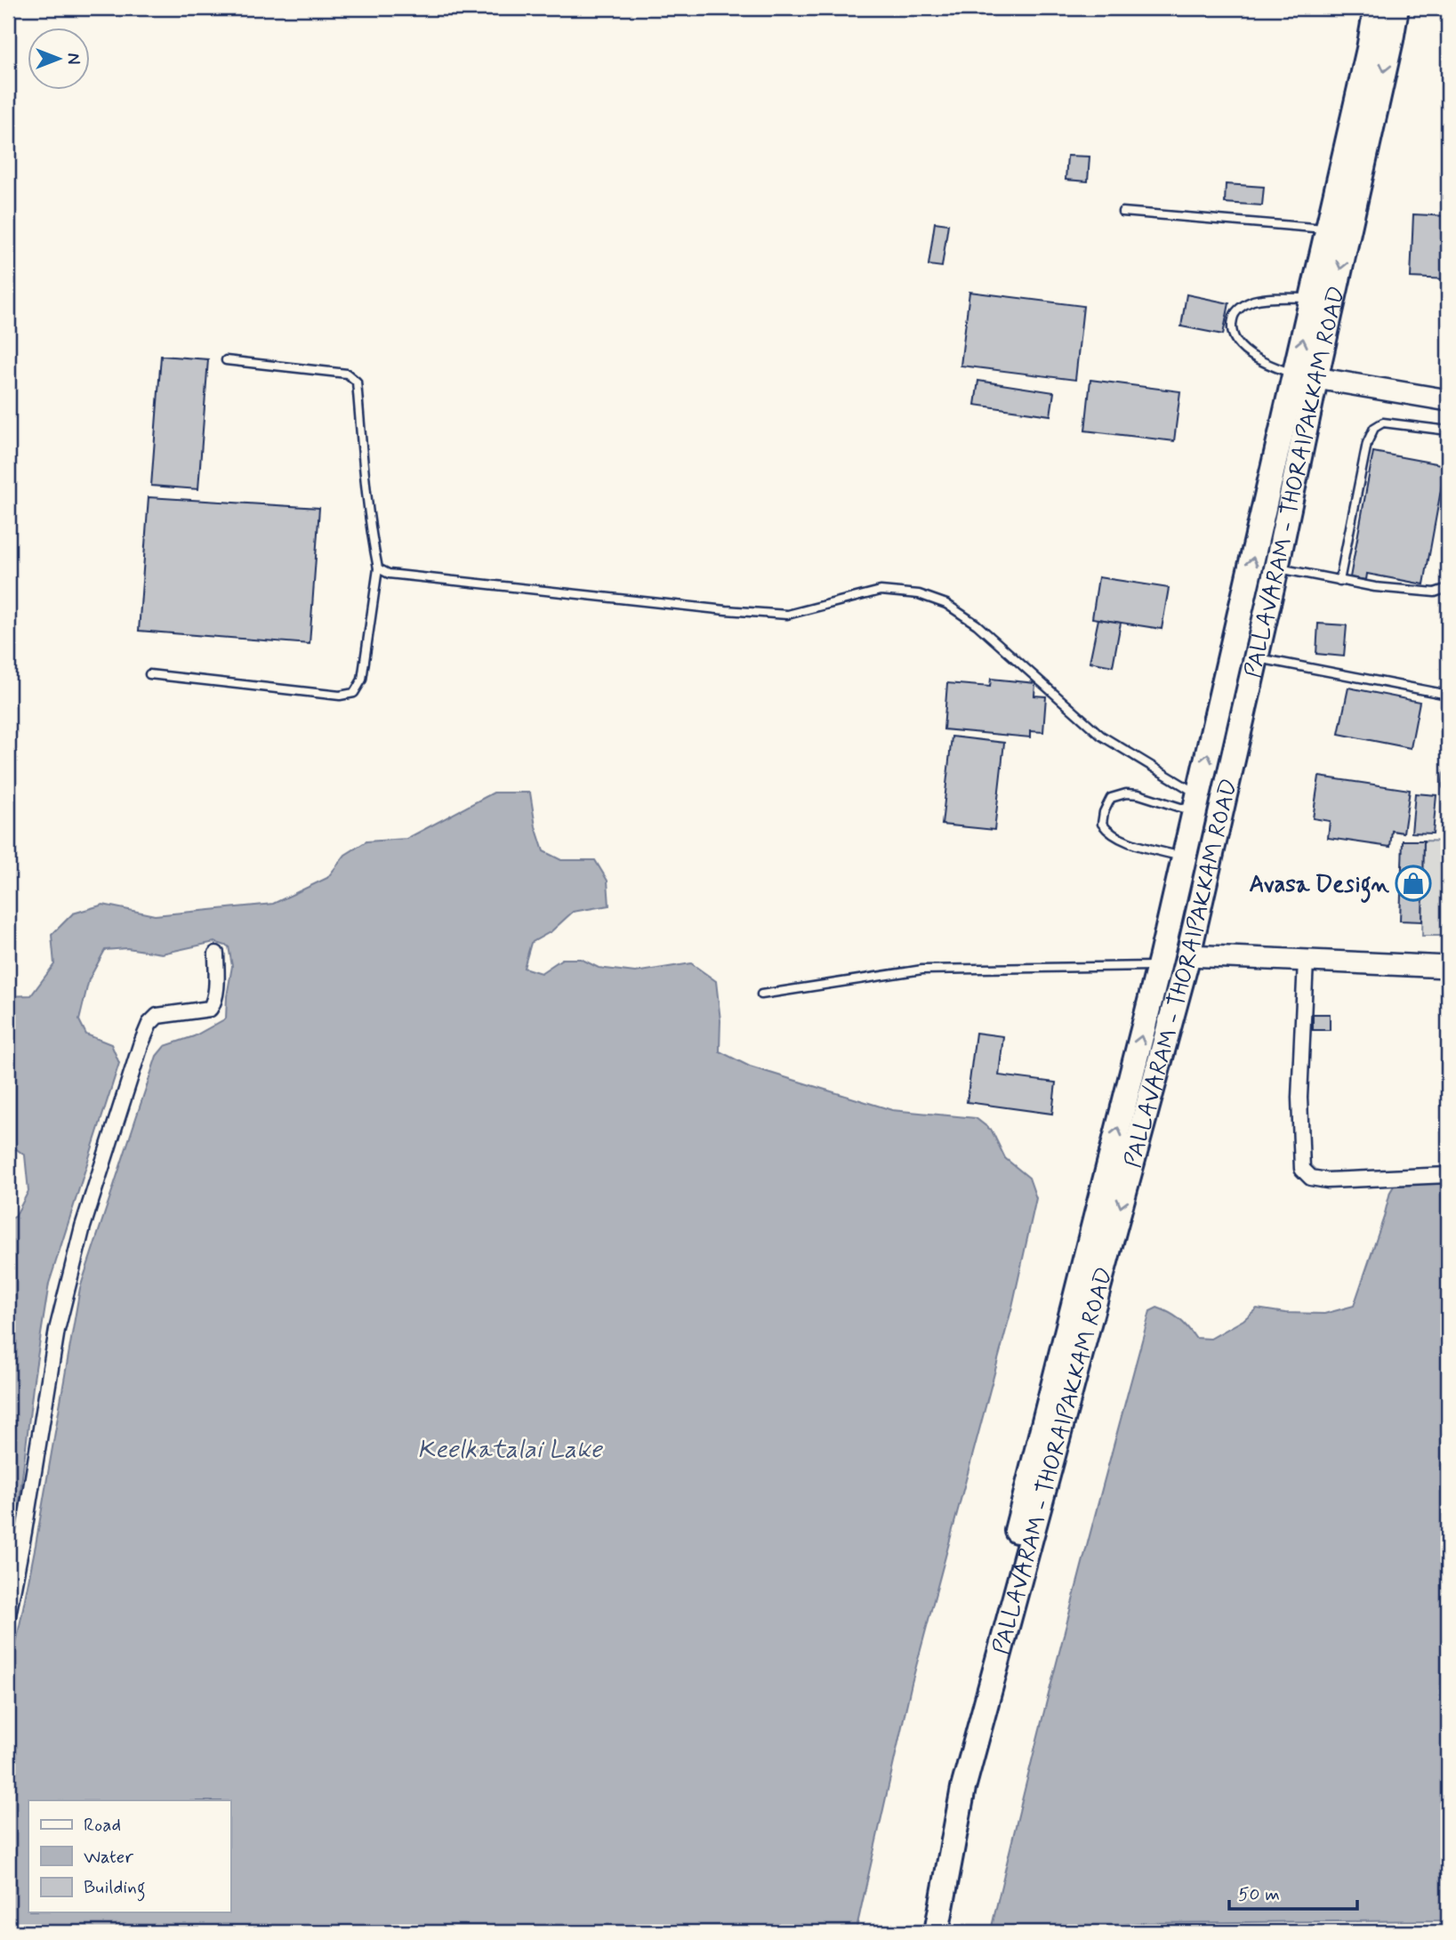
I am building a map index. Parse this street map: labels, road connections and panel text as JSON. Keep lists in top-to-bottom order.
{
  "streets": {
    "main road": ["PALLAVARAM - THORAIPAKKAM ROAD"]
  },
  "water": ["Keelkatalai Lake"],
  "places": {
    "shop": ["Avasa Design"]
  },
  "legend": ["Road", "Water", "Building"],
  "scale_bar": "50 m",
  "north": "right"
}
